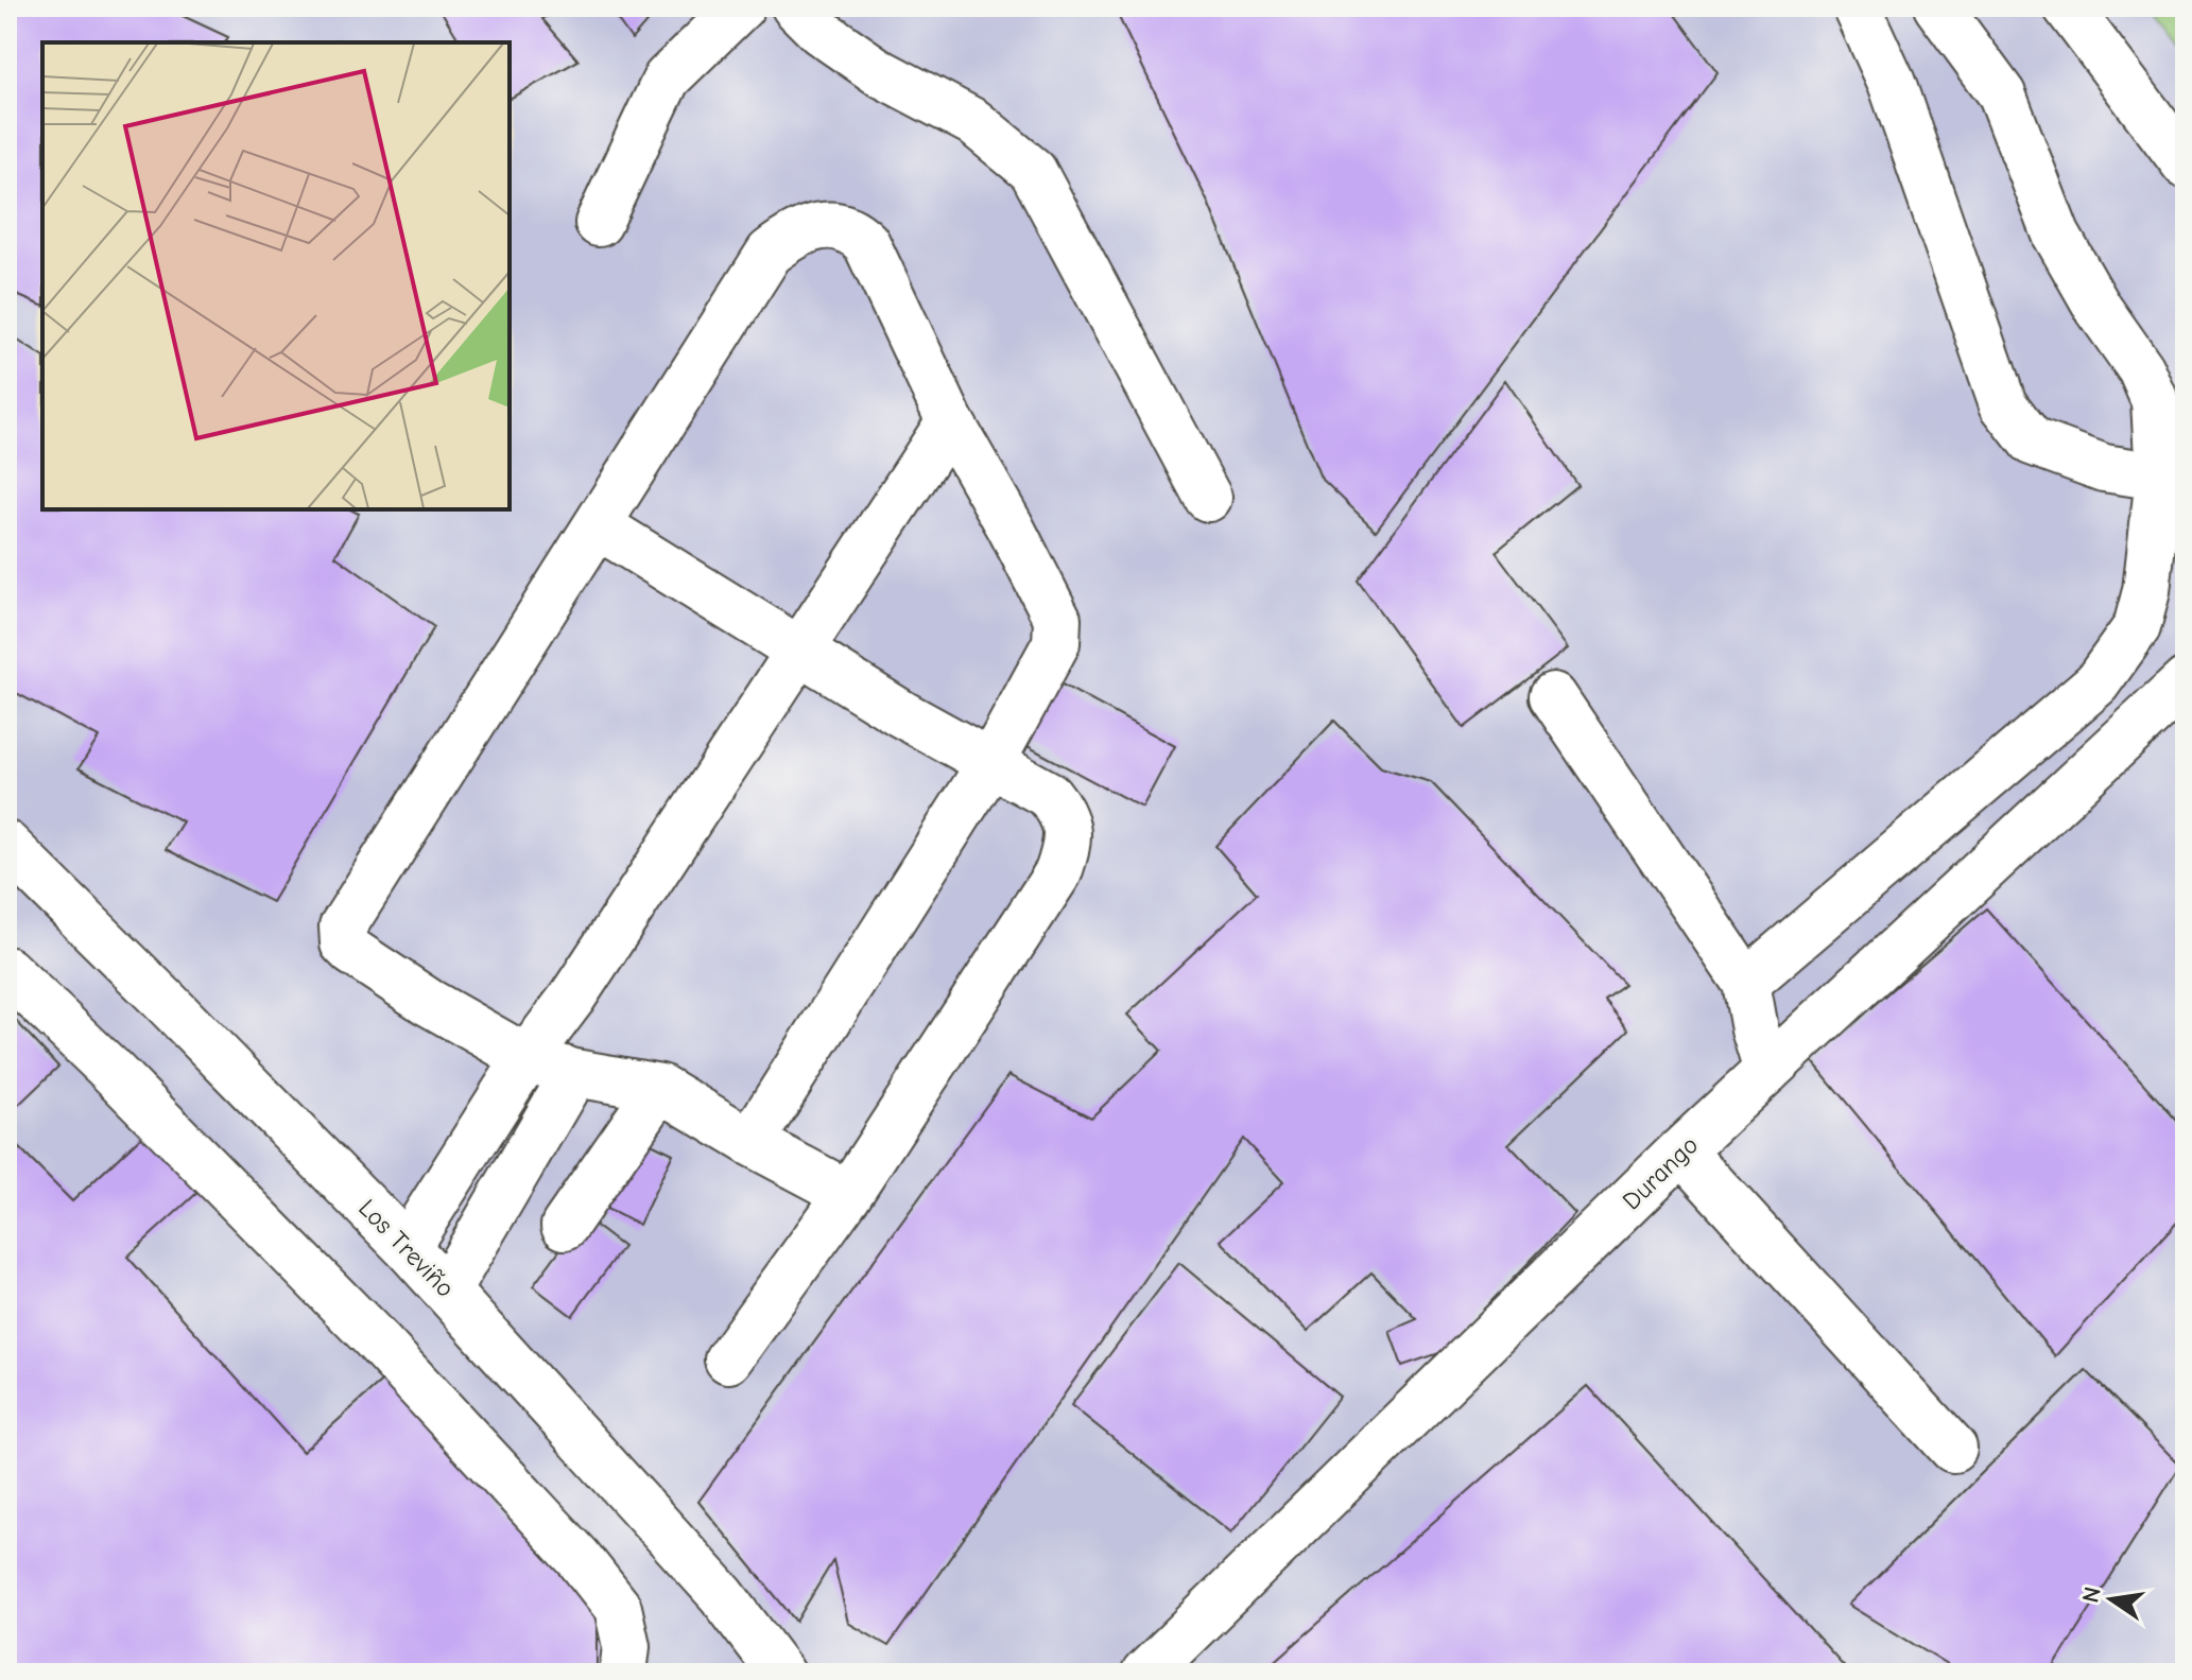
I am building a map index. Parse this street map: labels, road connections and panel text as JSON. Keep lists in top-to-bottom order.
{
  "streets": {
    "street": ["Durango", "Los Treviño"]
  },
  "north": "left"
}
